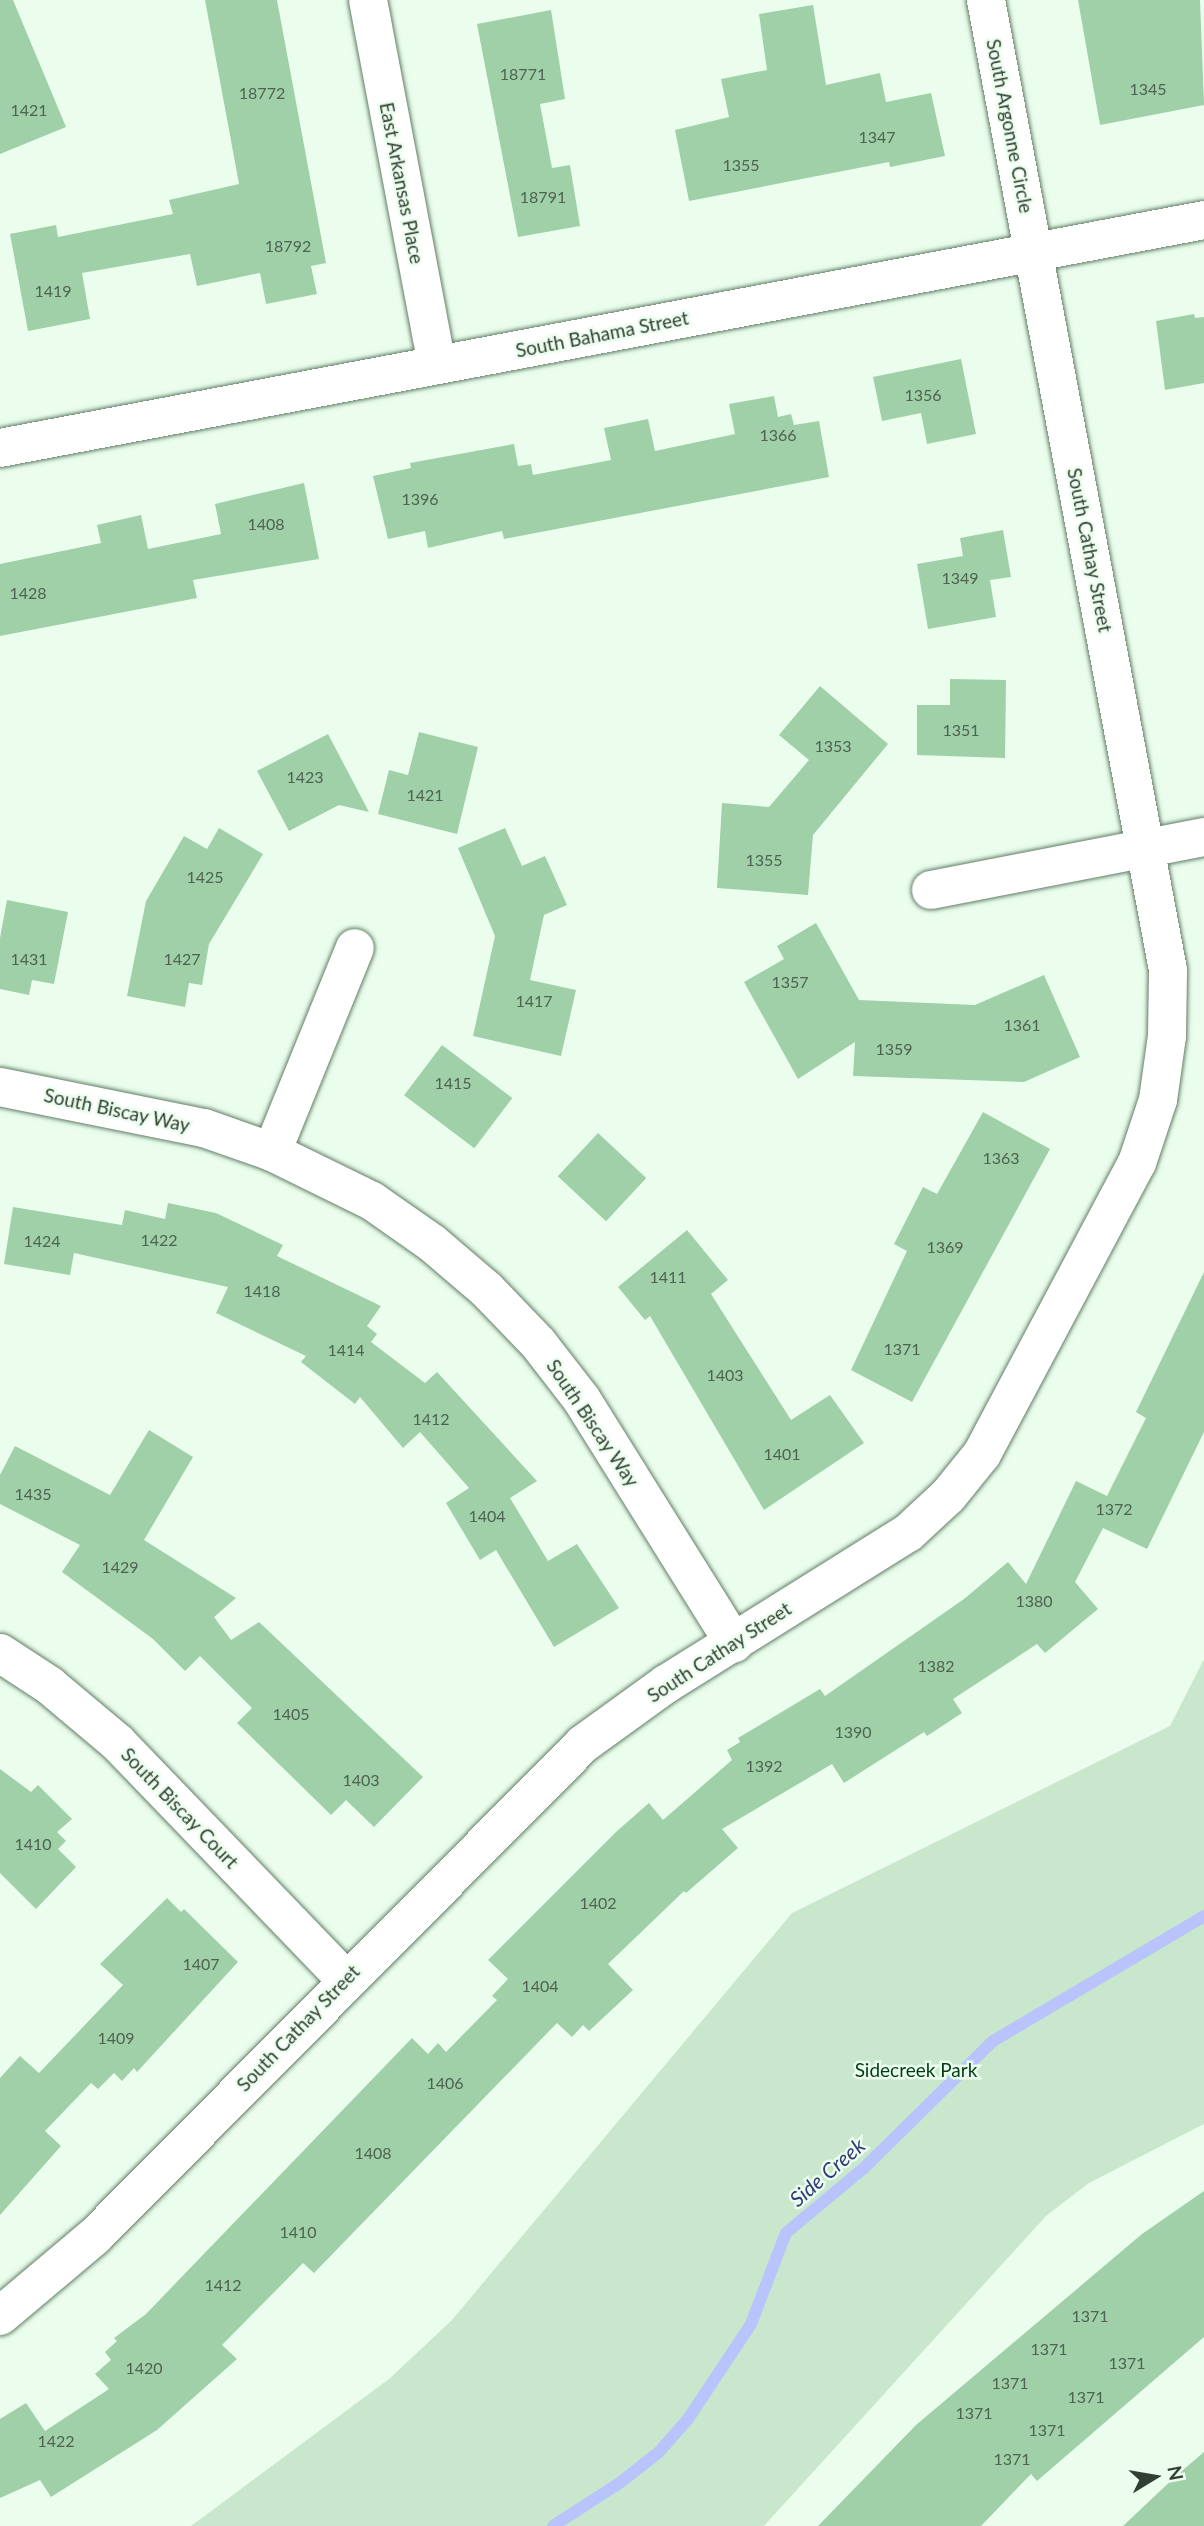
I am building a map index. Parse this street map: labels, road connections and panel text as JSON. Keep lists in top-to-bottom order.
{
  "streets": {
    "street": [
      "South Argonne Circle",
      "East Arkansas Place",
      "South Bahama Street",
      "South Cathay Street",
      "South Biscay Way",
      "South Biscay Court"
    ]
  },
  "crossings": [
    ["South Argonne Circle", "South Bahama Street"],
    ["South Argonne Circle", "South Cathay Street"],
    ["East Arkansas Place", "South Bahama Street"],
    ["South Bahama Street", "South Cathay Street"],
    ["South Cathay Street", "South Biscay Way"],
    ["South Cathay Street", "South Biscay Court"]
  ],
  "water": ["Side Creek"],
  "parks": ["Sidecreek Park"],
  "house_numbers": [
    "18771",
    "1345",
    "18772",
    "1421",
    "1347",
    "1355",
    "18791",
    "18792",
    "1419",
    "1356",
    "1366",
    "1396",
    "1408",
    "1349",
    "1428",
    "1351",
    "1353",
    "1423",
    "1421",
    "1355",
    "1425",
    "1431",
    "1427",
    "1357",
    "1417",
    "1361",
    "1359",
    "1415",
    "1363",
    "1422",
    "1424",
    "1369",
    "1411",
    "1418",
    "1371",
    "1414",
    "1403",
    "1412",
    "1401",
    "1435",
    "1372",
    "1404",
    "1429",
    "1380",
    "1382",
    "1405",
    "1390",
    "1392",
    "1403",
    "1410",
    "1402",
    "1407",
    "1404",
    "1409",
    "1406",
    "1408",
    "1410",
    "1412",
    "1371",
    "1371",
    "1371",
    "1420",
    "1371",
    "1371",
    "1371",
    "1371",
    "1422",
    "1371"
  ],
  "north": "right"
}
